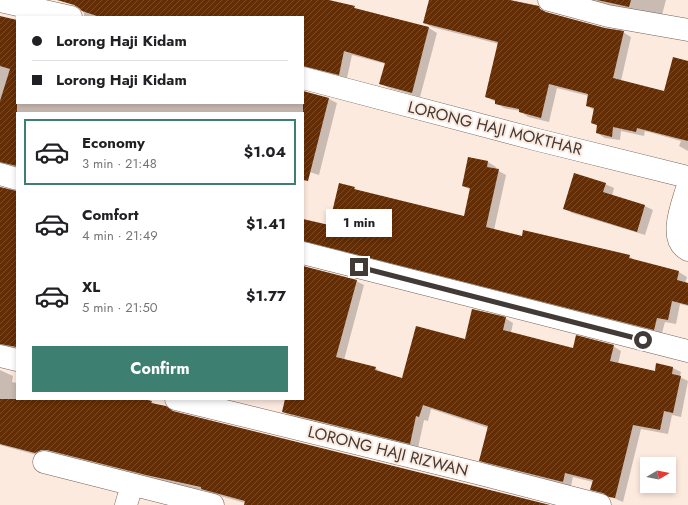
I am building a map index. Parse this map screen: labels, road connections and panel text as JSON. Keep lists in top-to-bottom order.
{
  "streets": {
    "street": ["LORONG HAJI MOKTHAR", "LORONG HAJI RIZWAN"]
  },
  "north": "right",
  "page": {
    "banner": ["Lorong Haji Kidam", "Lorong Haji Kidam"],
    "list": [
      {
        "name": "Economy",
        "note": "3 min · 21:48",
        "value": "$1.04"
      },
      {
        "name": "Comfort",
        "note": "4 min · 21:49",
        "value": "$1.41"
      },
      {
        "name": "XL",
        "note": "5 min · 21:50",
        "value": "$1.77"
      }
    ],
    "bubble": "1 min",
    "buttons": "Confirm"
  }
}
